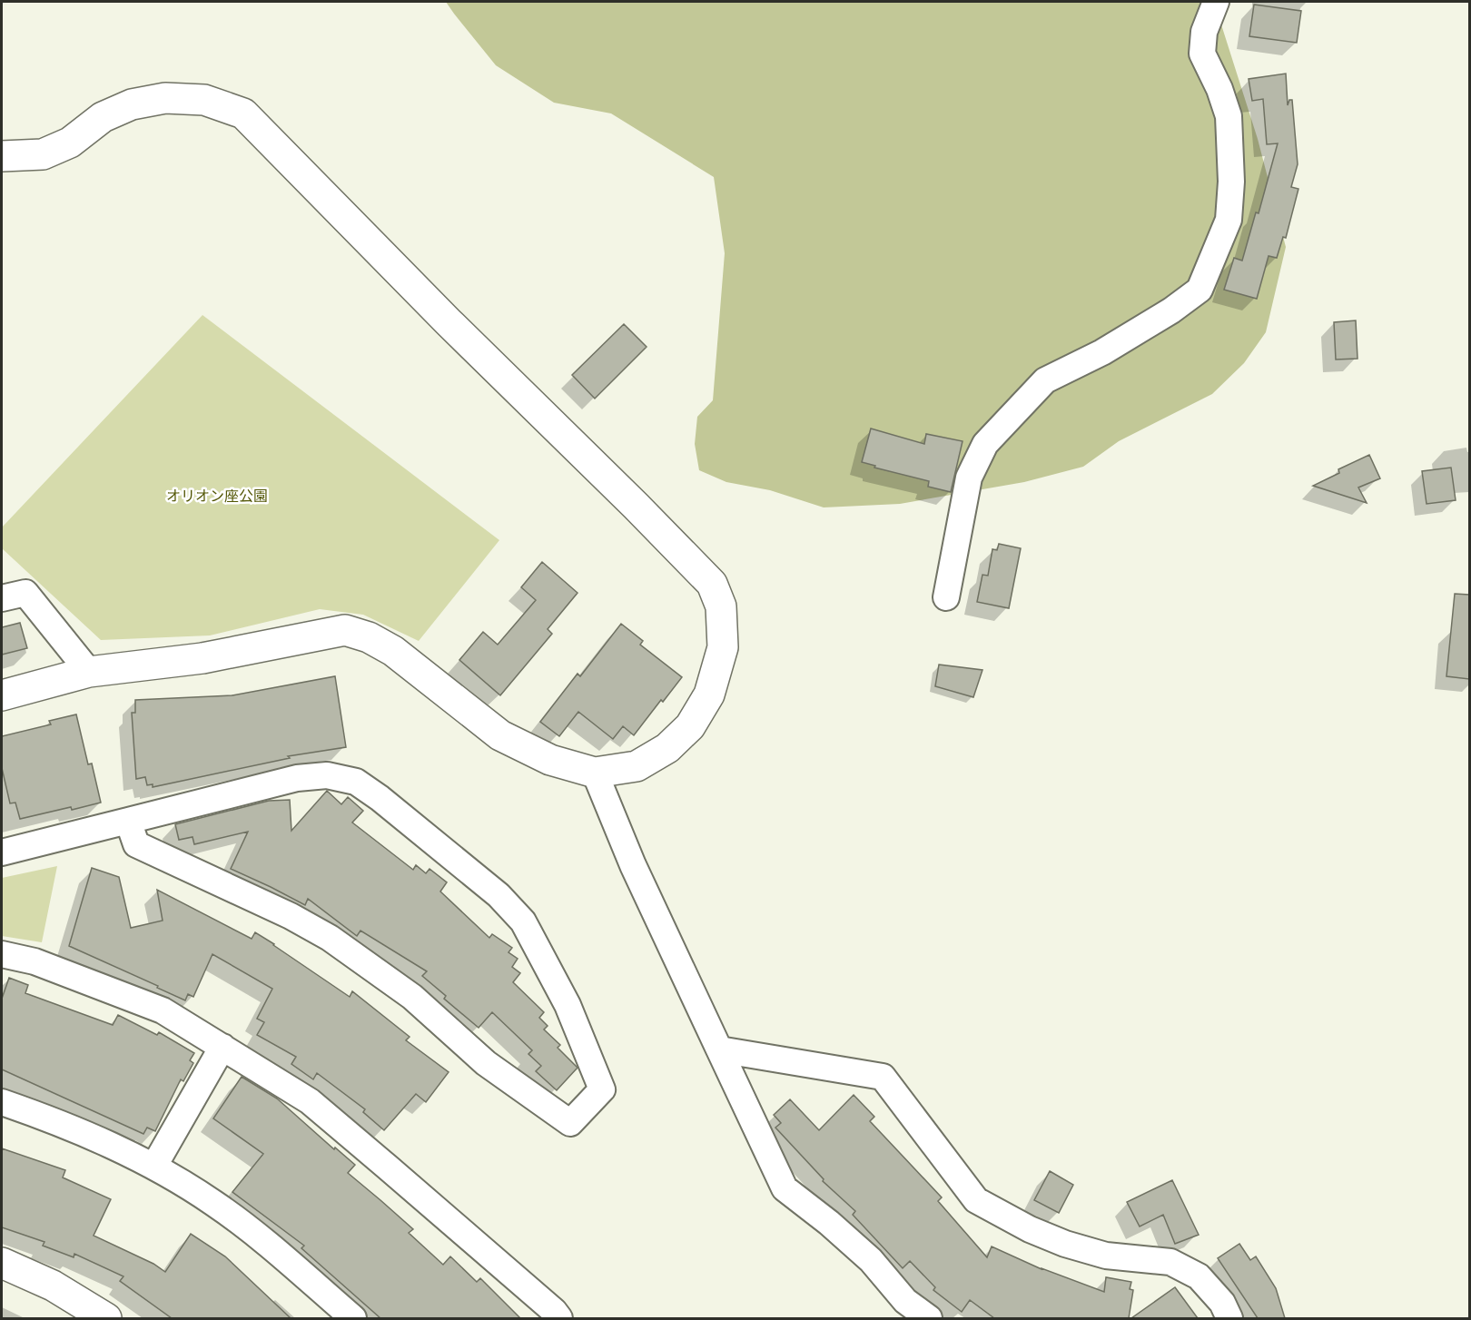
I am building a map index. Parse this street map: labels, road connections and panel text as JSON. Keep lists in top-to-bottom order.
{
  "parks": ["オリオン座公園"]
}
